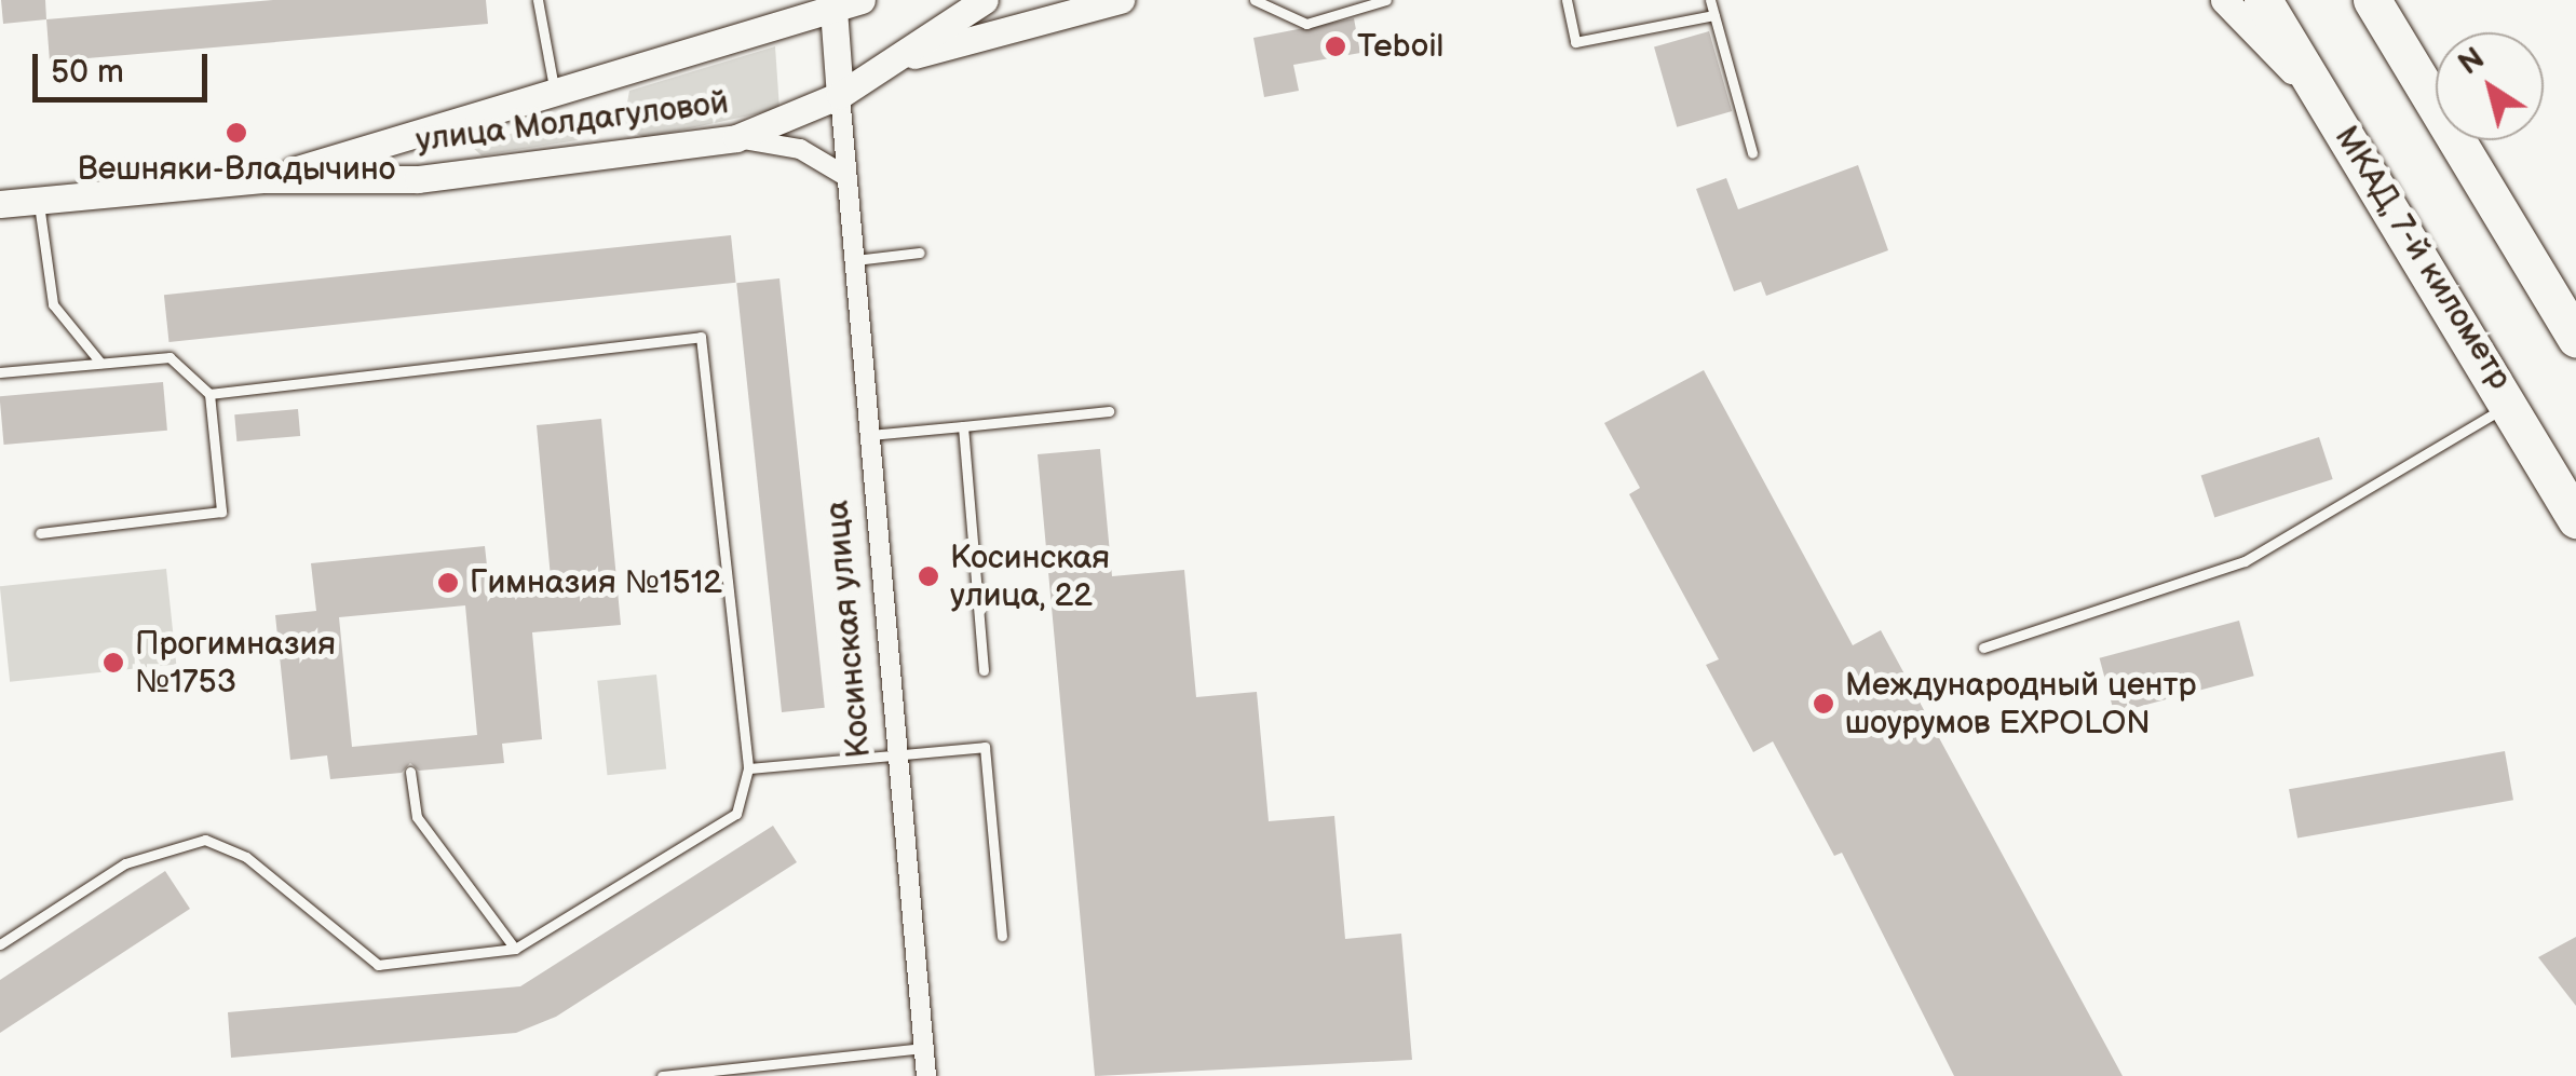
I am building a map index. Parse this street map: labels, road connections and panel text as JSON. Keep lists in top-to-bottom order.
{
  "streets": {
    "highway": ["МКАД, 7-й километр"],
    "main road": ["улица Молдагуловой", "Косинская улица"]
  },
  "crossings": [
    ["улица Молдагуловой", "Косинская улица"]
  ],
  "places": [
    "Teboil",
    "Вешняки-Владычино",
    "Косинская улица, 22",
    "Гимназия №1512",
    "Прогимназия №1753",
    "Международный центр шоурумов EXPOLON"
  ],
  "scale_bar": "50 m",
  "north": "top left"
}
